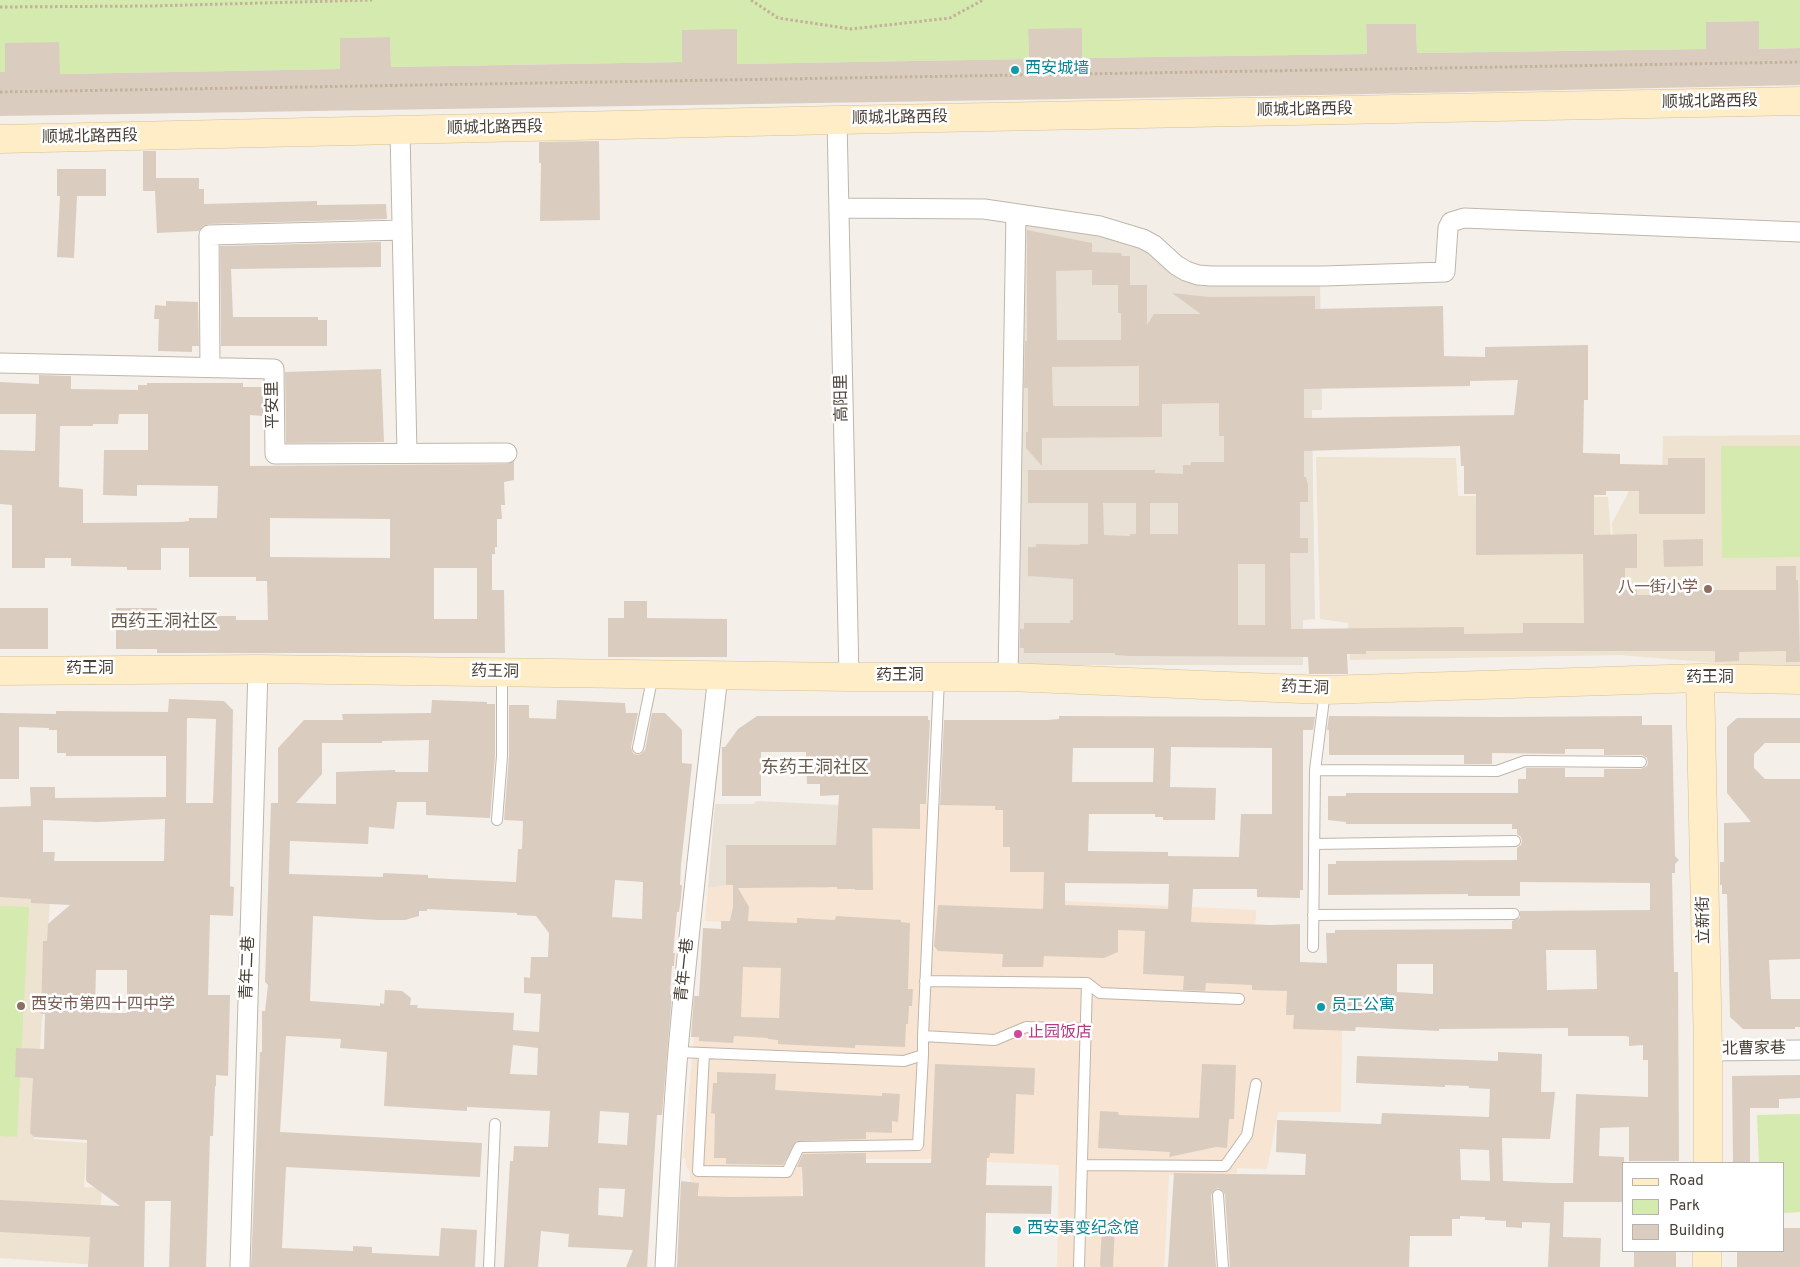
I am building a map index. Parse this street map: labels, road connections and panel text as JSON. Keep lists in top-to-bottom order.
{
  "streets": {
    "street": [
      "顺城北路西段",
      "高阳里",
      "平安里",
      "药王洞",
      "立新街",
      "青年二巷",
      "青年一巷",
      "北曹家巷"
    ]
  },
  "crossings": [
    ["顺城北路西段", "高阳里"],
    ["高阳里", "药王洞"],
    ["药王洞", "立新街"],
    ["药王洞", "青年二巷"],
    ["药王洞", "青年一巷"],
    ["立新街", "北曹家巷"]
  ],
  "districts": ["西药王洞社区", "东药王洞社区"],
  "places": [
    "西安城墙",
    "八一街小学",
    "西安市第四十四中学",
    "员工公寓",
    "止园饭店",
    "西安事变纪念馆"
  ],
  "legend": ["Road", "Park", "Building"]
}
